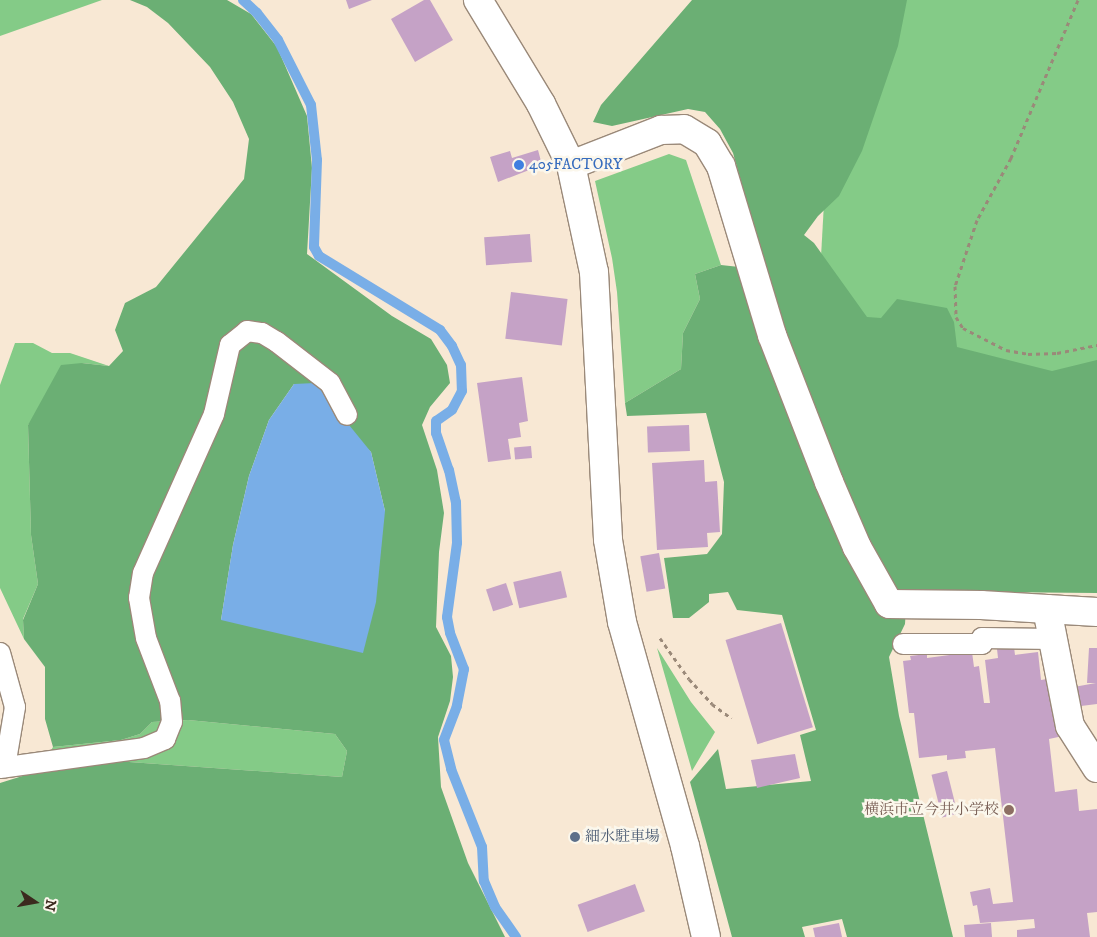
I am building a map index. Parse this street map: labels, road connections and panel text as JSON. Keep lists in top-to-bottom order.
{
  "places": ["405FACTORY", "横浜市立今井小学校", "細水駐車場"],
  "north": "right"
}
